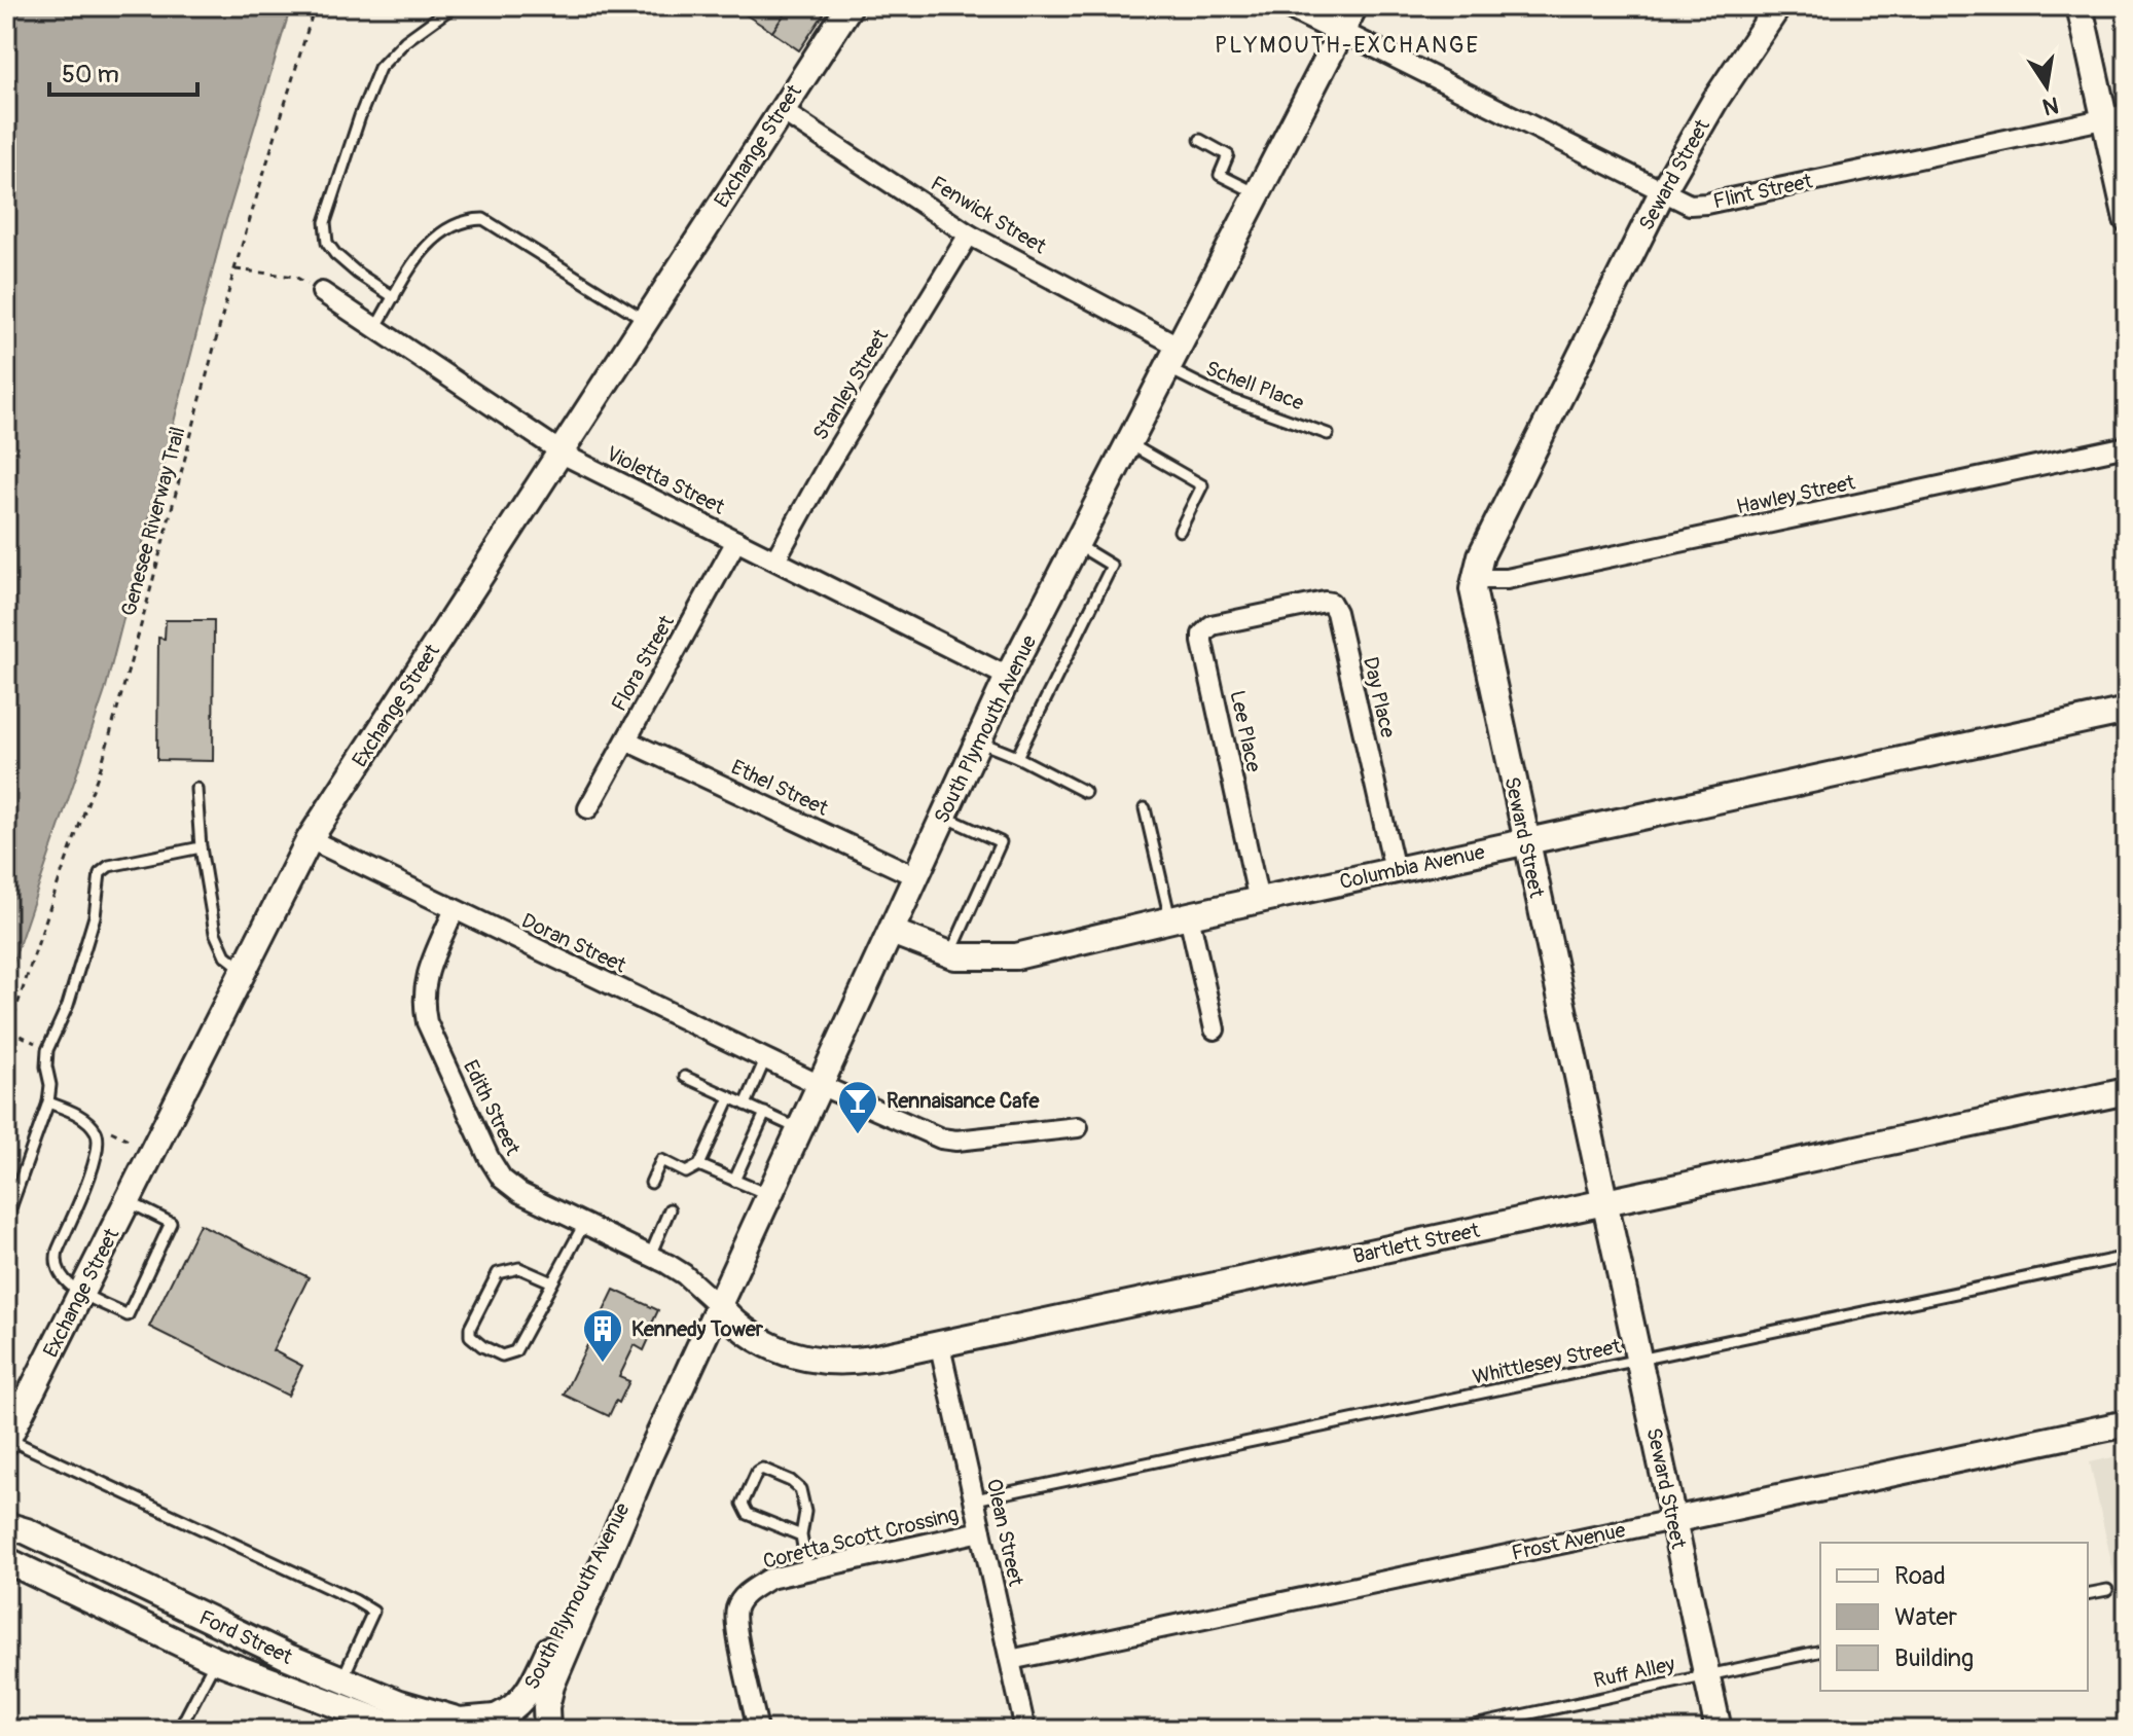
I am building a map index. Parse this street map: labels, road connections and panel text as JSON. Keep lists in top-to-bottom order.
{
  "streets": {
    "street": [
      "Exchange Street",
      "Seward Street",
      "Flint Street",
      "Fenwick Street",
      "Stanley Street",
      "Violetta Street",
      "Hawley Street",
      "Flora Street",
      "Day Place",
      "South Plymouth Avenue",
      "Lee Place",
      "Ethel Street",
      "Columbia Avenue",
      "Doran Street",
      "Edith Street",
      "Bartlett Street",
      "Olean Street",
      "Coretta Scott Crossing",
      "Frost Avenue",
      "Ford Street"
    ],
    "lane": ["Schell Place", "Whittlesey Street", "Ruff Alley"],
    "path": ["Genesee Riverway Trail"]
  },
  "crossings": [
    ["Exchange Street", "Fenwick Street"],
    ["Exchange Street", "Violetta Street"],
    ["Exchange Street", "Doran Street"],
    ["Seward Street", "Flint Street"],
    ["Seward Street", "Hawley Street"],
    ["Seward Street", "Columbia Avenue"],
    ["Seward Street", "Bartlett Street"],
    ["Seward Street", "Whittlesey Street"],
    ["Seward Street", "Frost Avenue"],
    ["Seward Street", "Ruff Alley"],
    ["Flint Street", "South Plymouth Avenue"],
    ["Fenwick Street", "Stanley Street"],
    ["Fenwick Street", "Schell Place"],
    ["Fenwick Street", "South Plymouth Avenue"],
    ["Stanley Street", "Violetta Street"],
    ["Schell Place", "South Plymouth Avenue"],
    ["Violetta Street", "Flora Street"],
    ["Violetta Street", "South Plymouth Avenue"],
    ["Flora Street", "Ethel Street"],
    ["Day Place", "Lee Place"],
    ["Day Place", "Columbia Avenue"],
    ["South Plymouth Avenue", "Ethel Street"],
    ["South Plymouth Avenue", "Columbia Avenue"],
    ["South Plymouth Avenue", "Doran Street"],
    ["South Plymouth Avenue", "Edith Street"],
    ["South Plymouth Avenue", "Bartlett Street"],
    ["South Plymouth Avenue", "Ford Street"],
    ["Lee Place", "Columbia Avenue"],
    ["Doran Street", "Edith Street"],
    ["Edith Street", "Bartlett Street"],
    ["Bartlett Street", "Olean Street"],
    ["Whittlesey Street", "Olean Street"],
    ["Olean Street", "Coretta Scott Crossing"],
    ["Olean Street", "Frost Avenue"]
  ],
  "districts": ["PLYMOUTH-EXCHANGE"],
  "places": {
    "bar": ["Rennaisance Cafe"],
    "building": ["Kennedy Tower"]
  },
  "legend": ["Road", "Water", "Building"],
  "scale_bar": "50 m",
  "north": "bottom"
}
